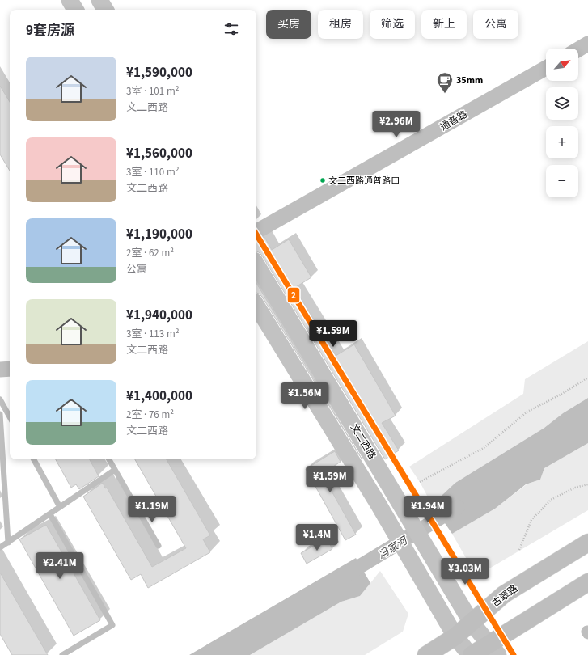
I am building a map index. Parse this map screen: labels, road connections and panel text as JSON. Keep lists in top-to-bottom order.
{
  "streets": {
    "main road": ["文二西路", "古翠路"],
    "street": ["通普路"]
  },
  "crossings": [
    ["文二西路", "古翠路"]
  ],
  "water": ["冯家河"],
  "places": {
    "cafe": ["35mm"],
    "other": ["文二西路通普路口"]
  },
  "lines": ["transit line 2"],
  "north": "top right",
  "page": {
    "chip": [
      "买房",
      "租房",
      "筛选",
      "新上",
      "公寓"
    ],
    "heading": "9套房源",
    "map_buttons": ["+", "−"],
    "list": [
      {
        "name": "¥1,590,000",
        "note": "3室 · 101 m² · 文二西路"
      },
      {
        "name": "¥1,560,000",
        "note": "3室 · 110 m² · 文二西路"
      },
      {
        "name": "¥1,190,000",
        "note": "2室 · 62 m² · 公寓"
      },
      {
        "name": "¥1,940,000",
        "note": "3室 · 113 m² · 文二西路"
      },
      {
        "name": "¥1,400,000",
        "note": "2室 · 76 m² · 文二西路"
      }
    ],
    "price": [
      "¥2.96M",
      "¥1.59M",
      "¥1.56M",
      "¥1.59M",
      "¥1.19M",
      "¥1.94M",
      "¥1.4M",
      "¥2.41M",
      "¥3.03M"
    ]
  }
}
